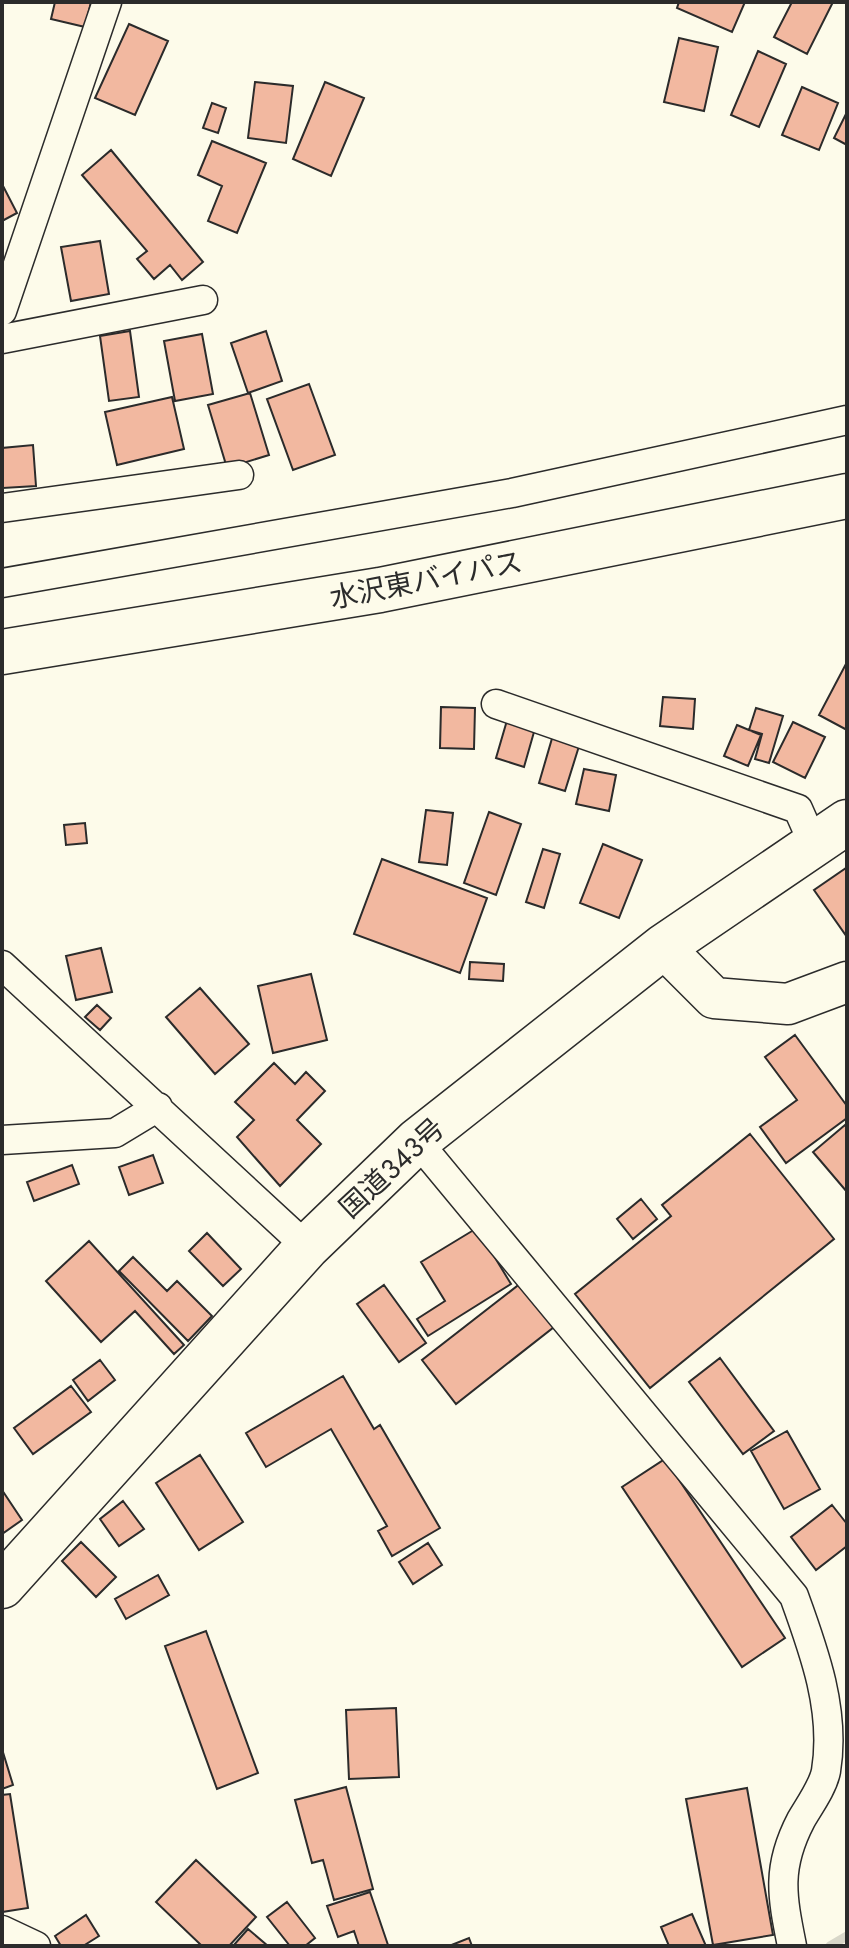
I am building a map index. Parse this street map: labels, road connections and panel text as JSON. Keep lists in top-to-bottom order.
{
  "streets": {
    "highway": ["水沢東バイパス", "国道343号"]
  }
}
